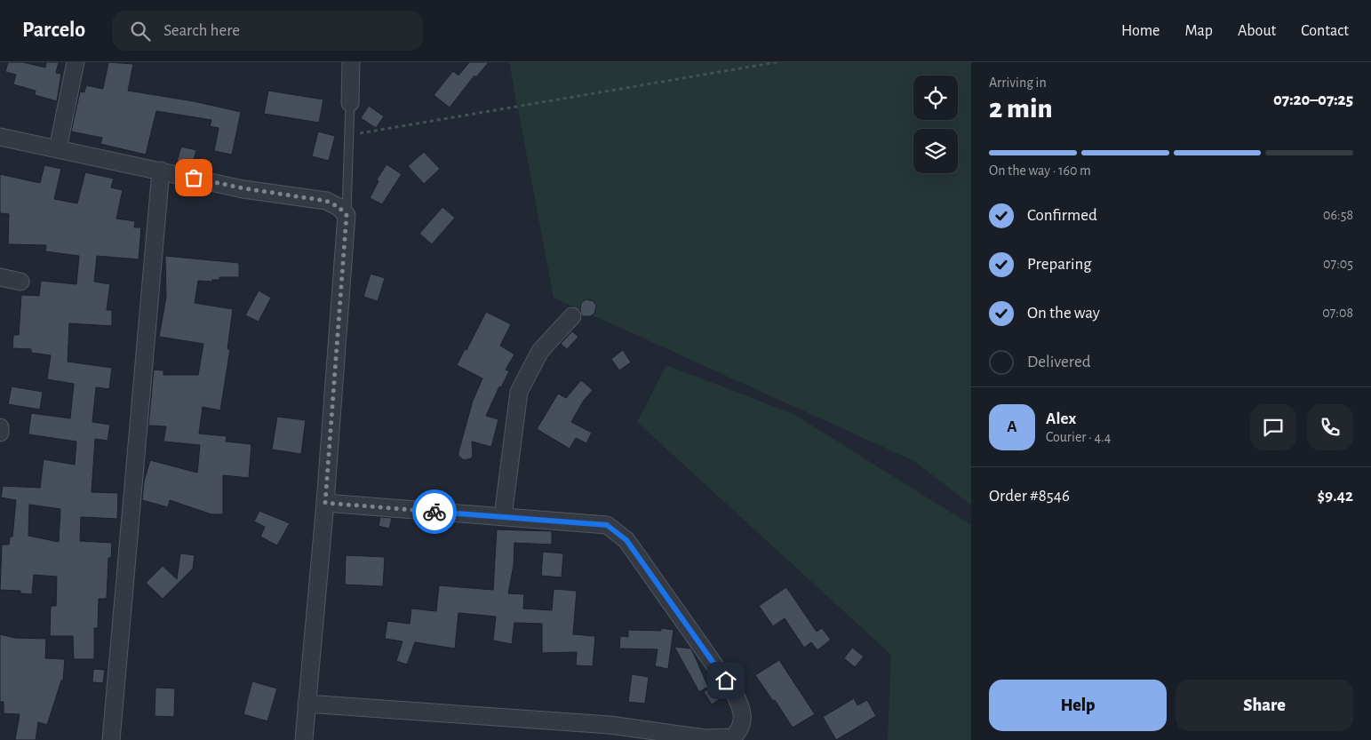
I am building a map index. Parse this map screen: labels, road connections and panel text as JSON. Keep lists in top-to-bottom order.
{
  "page": {
    "header": "Parcelo",
    "search": "Search here",
    "nav": [
      "Home",
      "Map",
      "About",
      "Contact"
    ],
    "heading": ["2 min", "Arriving in", "07:20–07:25"],
    "panel": [
      "Alex",
      "Courier · 4.4",
      "Order #8546",
      "$9.42"
    ],
    "bar": "On the way · 160 m",
    "list": [
      ["Confirmed", "06:58"],
      ["Preparing", "07:05"],
      ["On the way", "07:08"],
      "Delivered"
    ],
    "round": "A",
    "buttons": ["Help", "Share"]
  }
}
